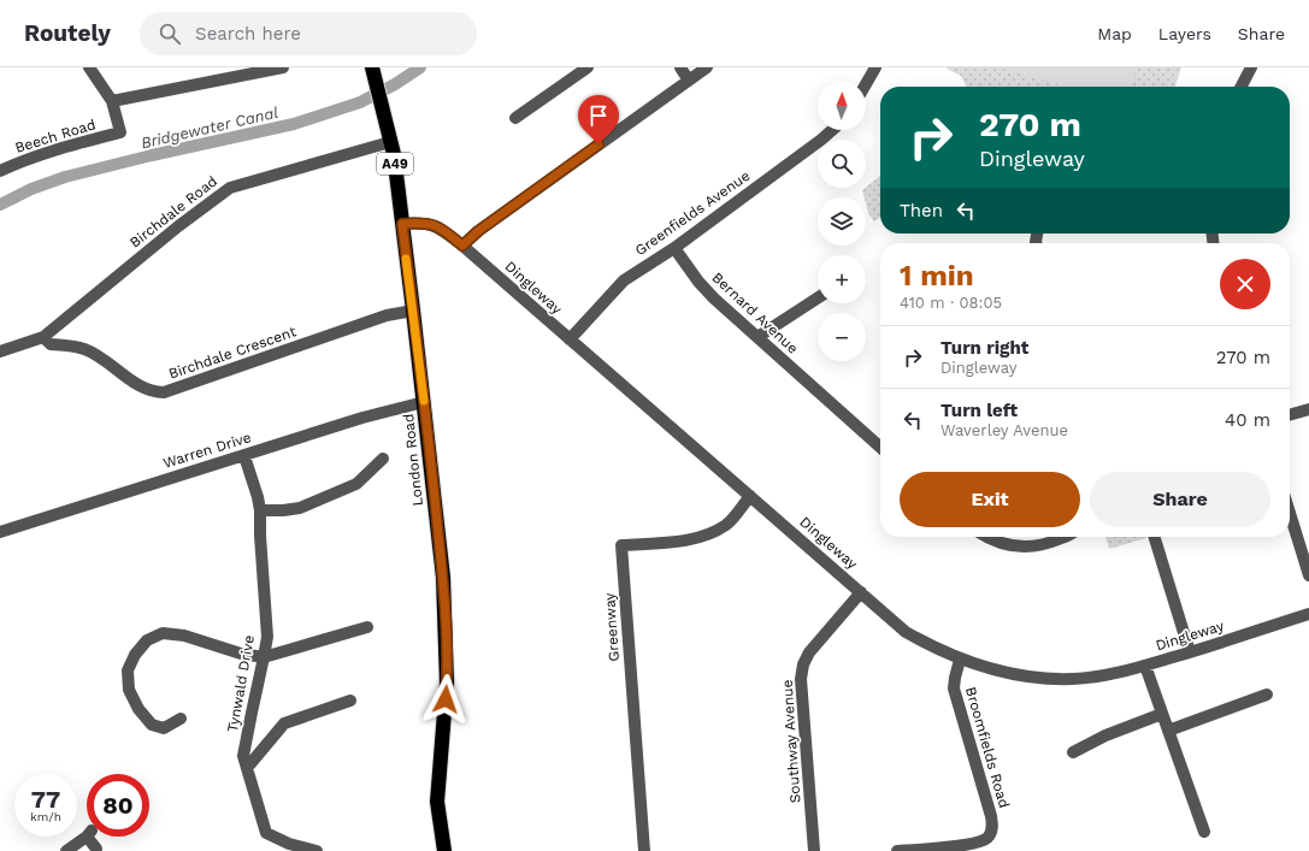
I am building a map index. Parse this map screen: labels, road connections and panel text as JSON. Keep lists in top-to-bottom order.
{
  "streets": {
    "highway": ["A49", "London Road"],
    "street": [
      "Beech Road",
      "Birchdale Road",
      "Greenfields Avenue",
      "Dingleway",
      "Bernard Avenue",
      "Birchdale Crescent",
      "Warren Drive",
      "Greenway",
      "Tynwald Drive",
      "Southway Avenue",
      "Broomfields Road"
    ]
  },
  "crossings": [
    ["Birchdale Road", "Birchdale Crescent"],
    ["Birchdale Road", "London Road"],
    ["Greenfields Avenue", "Dingleway"],
    ["Greenfields Avenue", "Bernard Avenue"],
    ["Dingleway", "London Road"],
    ["Dingleway", "Greenway"],
    ["Dingleway", "Southway Avenue"],
    ["Dingleway", "Broomfields Road"],
    ["Birchdale Crescent", "London Road"],
    ["Warren Drive", "London Road"],
    ["Warren Drive", "Tynwald Drive"]
  ],
  "water": ["Bridgewater Canal"],
  "north": "top",
  "page": {
    "header": "Routely",
    "search": "Search here",
    "nav": ["Map", "Layers", "Share"],
    "map_buttons": ["+", "−"],
    "turn": ["270 m", "Dingleway"],
    "then": "Then",
    "heading": ["1 min", "410 m · 08:05"],
    "list": [
      {
        "name": "Turn right",
        "note": "Dingleway",
        "value": "270 m"
      },
      {
        "name": "Turn left",
        "note": "Waverley Avenue",
        "value": "40 m"
      }
    ],
    "buttons": ["Exit", "Share"],
    "speed": "77 km/h",
    "limit": "80"
  }
}
